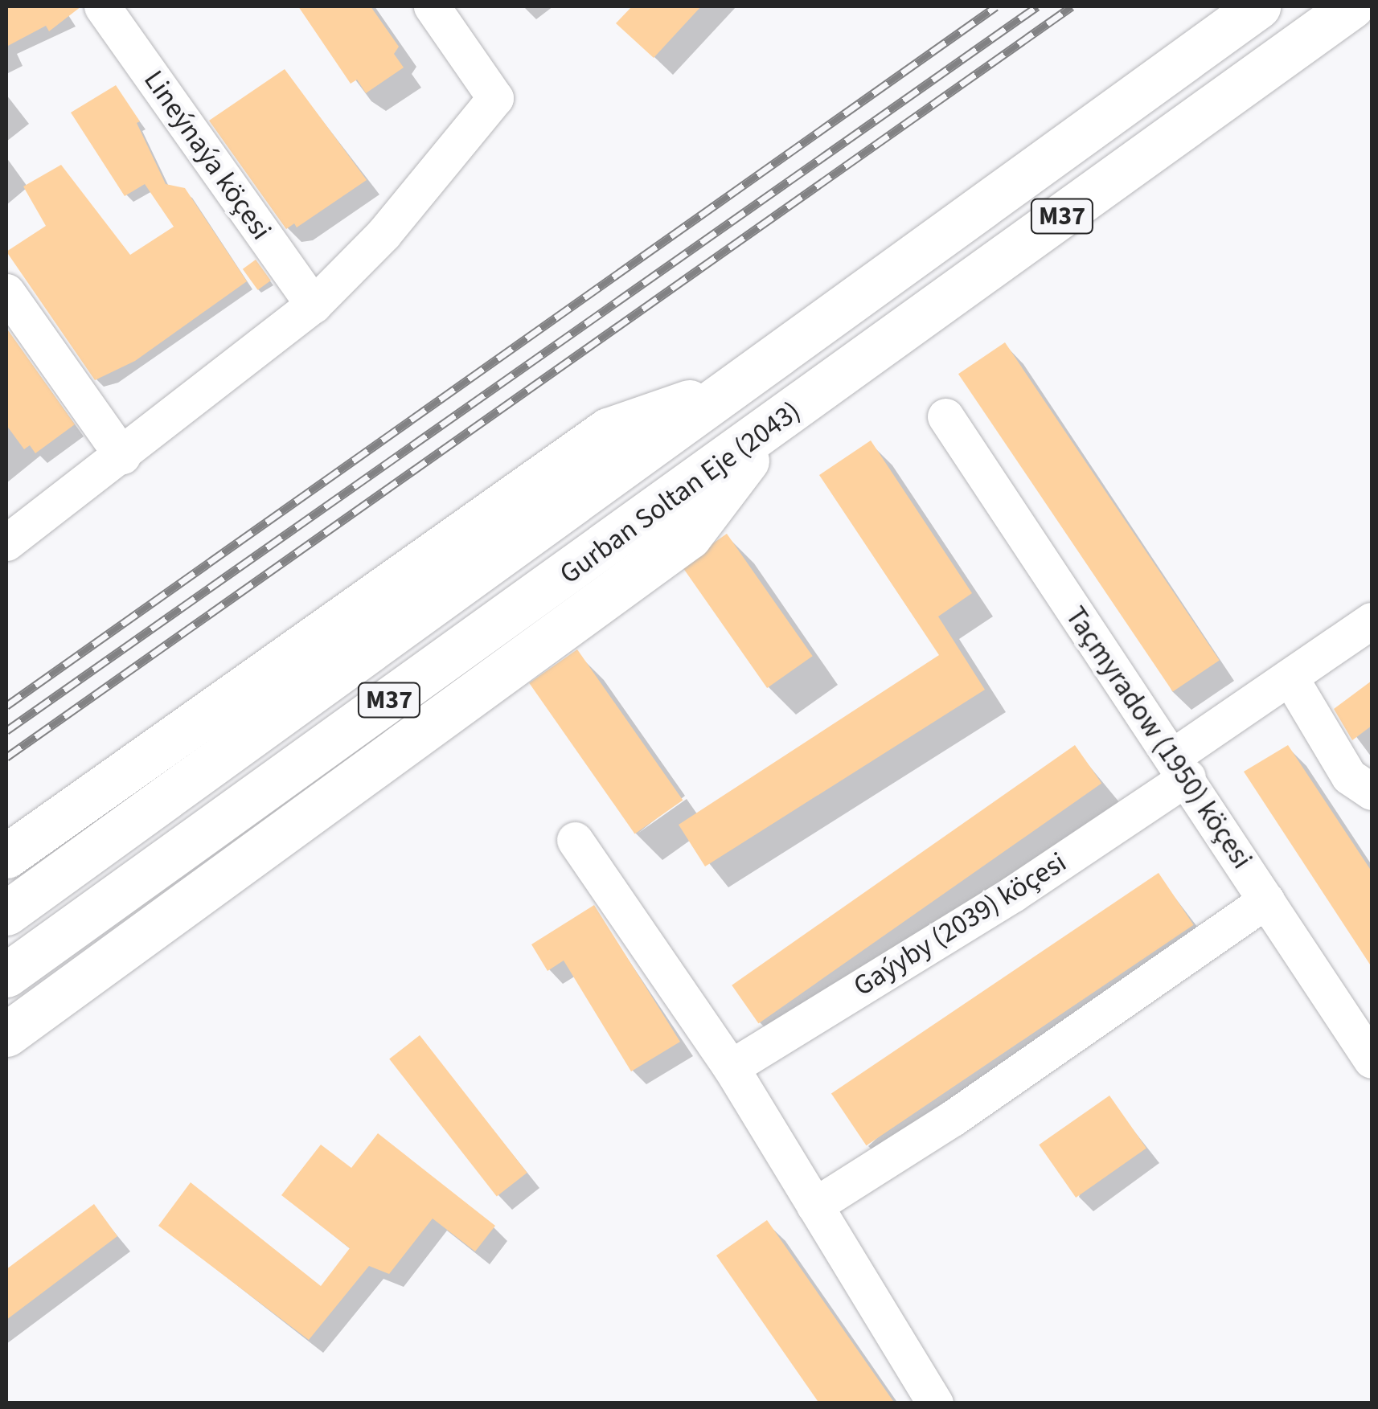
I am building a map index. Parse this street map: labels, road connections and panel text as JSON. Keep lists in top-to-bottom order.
{
  "streets": {
    "highway": ["M37", "Gurban Soltan Eje (2043)"],
    "street": ["Lineýnaýa köçesi", "Taçmyradow (1950) köçesi", "Gaýyby (2039) köçesi"]
  },
  "crossings": [
    ["Taçmyradow (1950) köçesi", "Gaýyby (2039) köçesi"]
  ]
}
